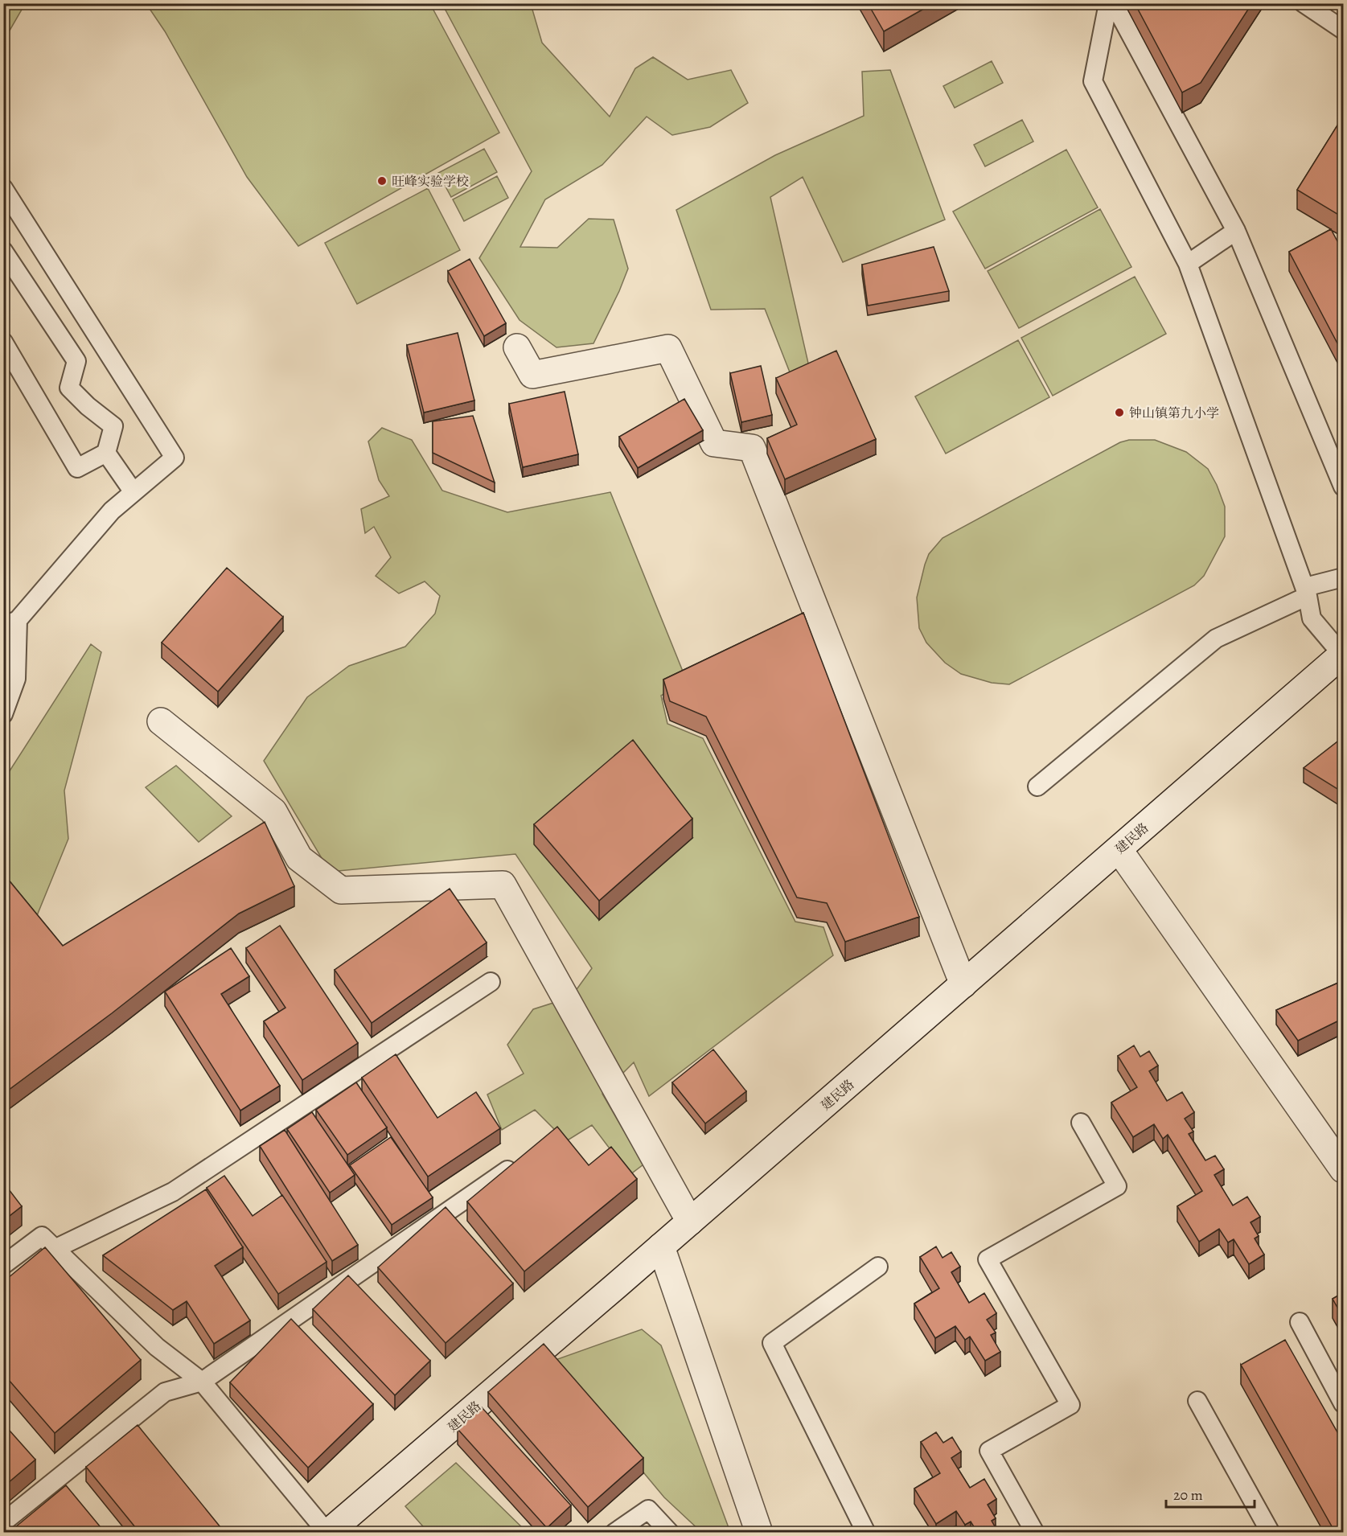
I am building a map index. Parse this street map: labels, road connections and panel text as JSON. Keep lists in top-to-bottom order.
{
  "streets": {
    "street": ["建民路"]
  },
  "places": ["旺峰实验学校", "钟山镇第九小学"],
  "scale_bar": "20 m"
}
